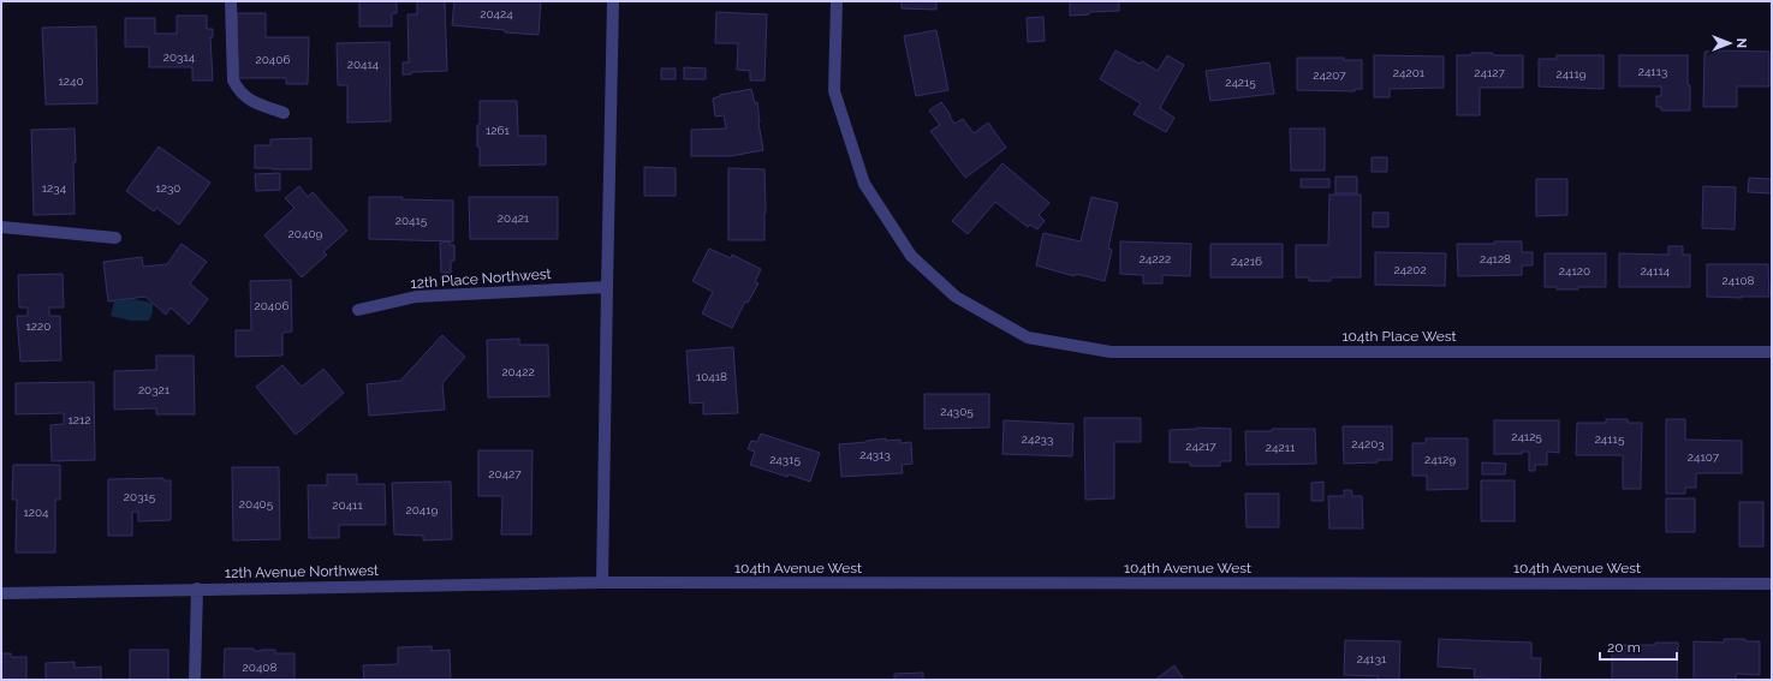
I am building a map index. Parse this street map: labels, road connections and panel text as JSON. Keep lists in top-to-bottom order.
{
  "streets": {
    "street": [
      "12th Place Northwest",
      "104th Place West",
      "104th Avenue West",
      "12th Avenue Northwest"
    ]
  },
  "crossings": [
    ["104th Avenue West", "12th Avenue Northwest"]
  ],
  "house_numbers": [
    "20424",
    "20314",
    "20406",
    "20414",
    "24113",
    "24201",
    "24127",
    "24119",
    "24207",
    "1240",
    "24215",
    "1261",
    "1234",
    "1230",
    "20421",
    "20415",
    "20409",
    "24222",
    "24128",
    "24216",
    "24202",
    "24120",
    "24114",
    "24108",
    "20406",
    "1220",
    "20422",
    "10418",
    "20321",
    "24305",
    "1212",
    "24125",
    "24233",
    "24115",
    "24203",
    "24217",
    "24211",
    "24313",
    "24107",
    "24315",
    "24129",
    "20427",
    "20315",
    "20405",
    "20411",
    "20419",
    "1204",
    "24131",
    "20408"
  ],
  "scale_bar": "20 m",
  "north": "right"
}
